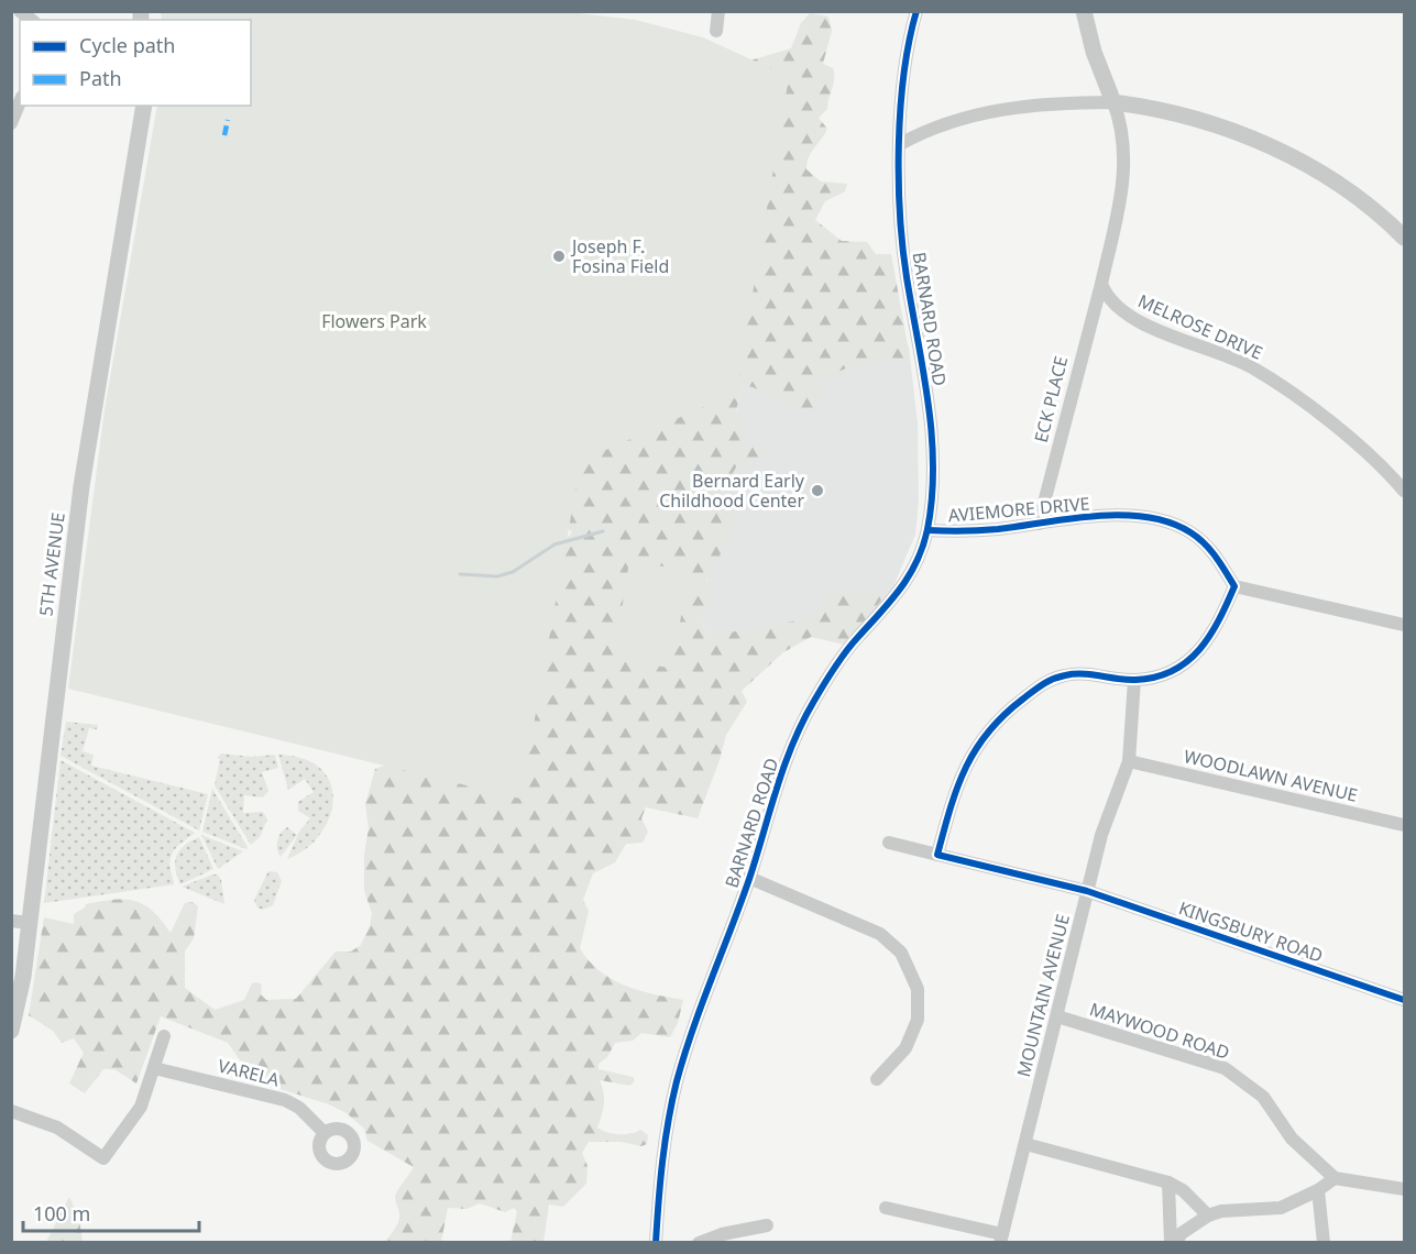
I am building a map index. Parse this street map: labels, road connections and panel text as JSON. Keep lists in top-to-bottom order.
{
  "streets": {
    "street": [
      "BARNARD ROAD",
      "MELROSE DRIVE",
      "ECK PLACE",
      "AVIEMORE DRIVE",
      "5TH AVENUE",
      "WOODLAWN AVENUE",
      "KINGSBURY ROAD",
      "MOUNTAIN AVENUE",
      "MAYWOOD ROAD",
      "VARELA"
    ]
  },
  "crossings": [
    ["BARNARD ROAD", "AVIEMORE DRIVE"],
    ["MELROSE DRIVE", "ECK PLACE"],
    ["ECK PLACE", "AVIEMORE DRIVE"],
    ["WOODLAWN AVENUE", "MOUNTAIN AVENUE"],
    ["KINGSBURY ROAD", "MOUNTAIN AVENUE"],
    ["MOUNTAIN AVENUE", "MAYWOOD ROAD"]
  ],
  "parks": ["Flowers Park"],
  "places": ["Joseph F. Fosina Field", "Bernard Early Childhood Center"],
  "legend": ["Cycle path", "Path"],
  "scale_bar": "100 m"
}
